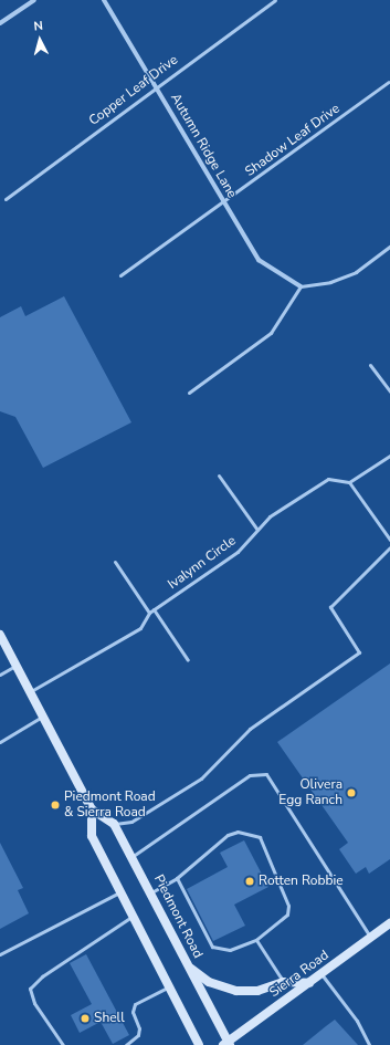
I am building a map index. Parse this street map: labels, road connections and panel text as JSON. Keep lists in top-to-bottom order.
{
  "streets": {
    "main road": ["Piedmont Road", "Sierra Road"],
    "street": ["Autumn Ridge Lane"],
    "lane": ["Copper Leaf Drive", "Shadow Leaf Drive", "Ivalynn Circle"]
  },
  "crossings": [
    ["Copper Leaf Drive", "Autumn Ridge Lane"],
    ["Shadow Leaf Drive", "Autumn Ridge Lane"],
    ["Ivalynn Circle", "Piedmont Road"],
    ["Piedmont Road", "Sierra Road"]
  ],
  "places": [
    "Olivera Egg Ranch",
    "Piedmont Road & Sierra Road",
    "Rotten Robbie",
    "Shell"
  ],
  "north": "top"
}
